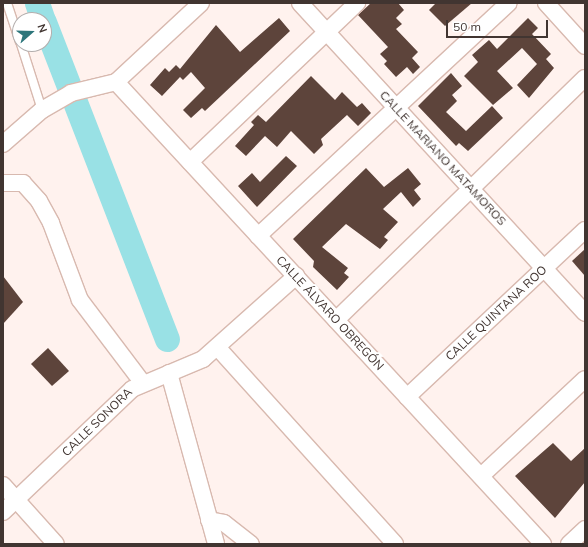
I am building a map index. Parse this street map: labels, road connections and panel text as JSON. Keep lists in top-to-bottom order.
{
  "streets": {
    "street": [
      "CALLE MARIANO MATAMOROS",
      "CALLE ÁLVARO OBREGÓN",
      "CALLE QUINTANA ROO",
      "CALLE SONORA"
    ]
  },
  "crossings": [
    ["CALLE MARIANO MATAMOROS", "CALLE QUINTANA ROO"],
    ["CALLE ÁLVARO OBREGÓN", "CALLE QUINTANA ROO"],
    ["CALLE ÁLVARO OBREGÓN", "CALLE SONORA"]
  ],
  "scale_bar": "50 m",
  "north": "right"
}
